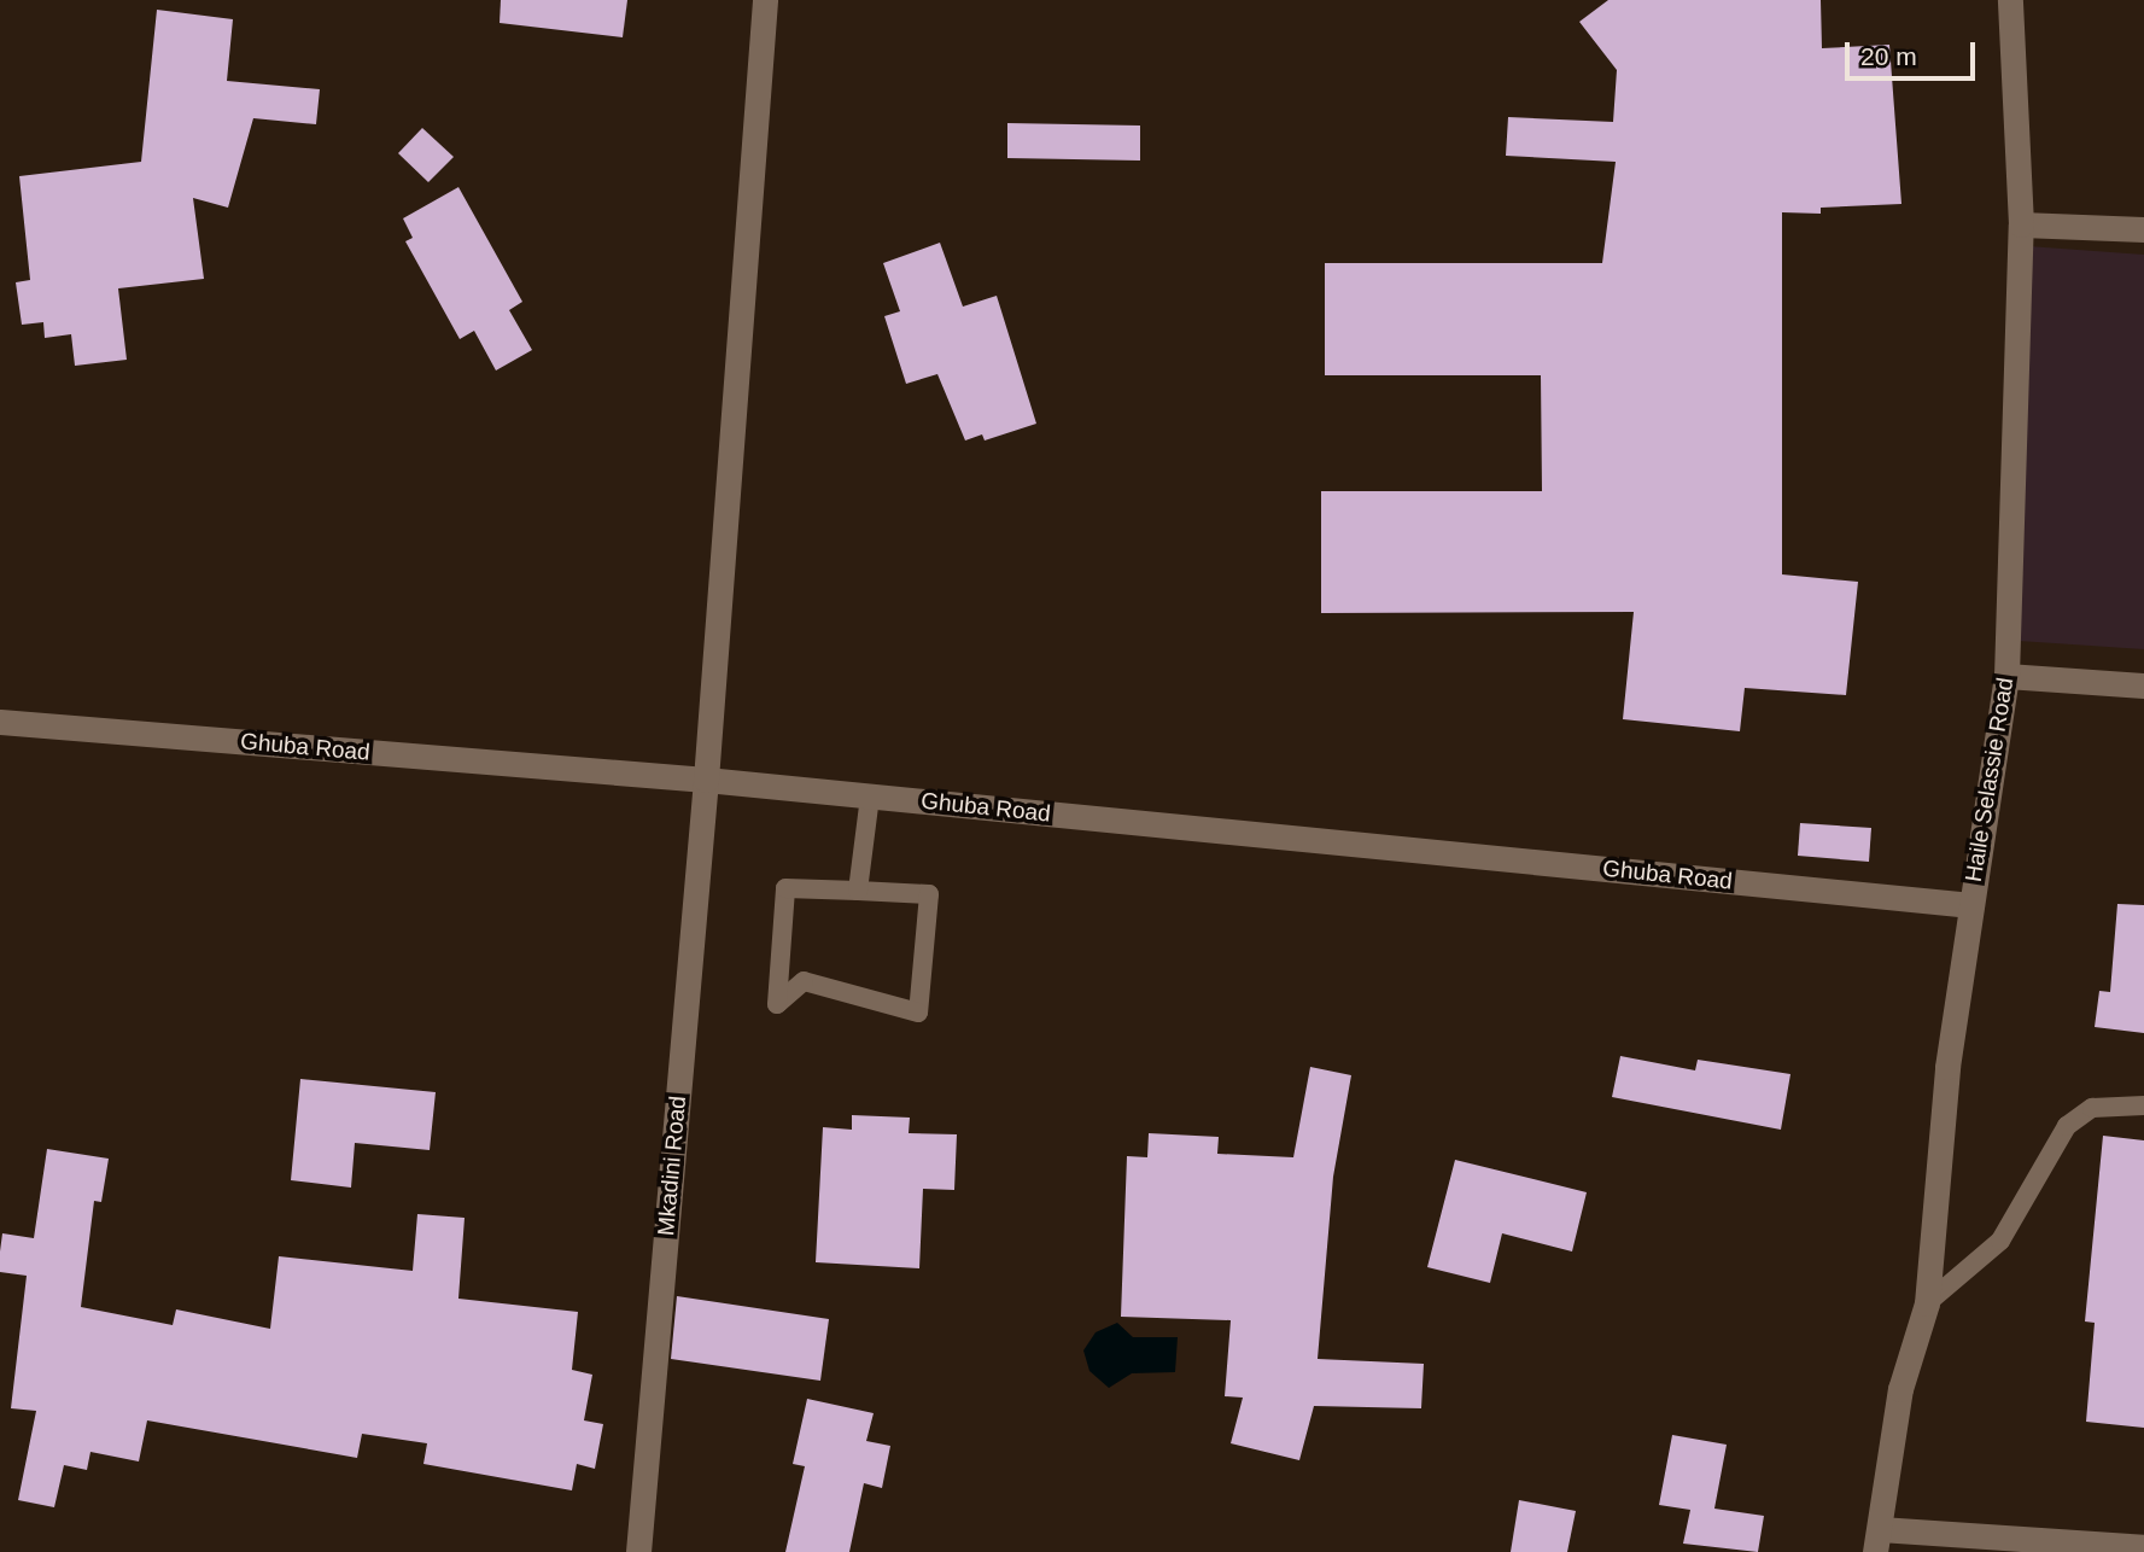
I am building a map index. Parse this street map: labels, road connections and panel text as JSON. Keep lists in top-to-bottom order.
{
  "streets": {
    "street": ["Ghuba Road", "Haile Selassie Road", "Mkadini Road"]
  },
  "crossings": [
    ["Ghuba Road", "Haile Selassie Road"],
    ["Ghuba Road", "Mkadini Road"]
  ],
  "scale_bar": "20 m"
}
